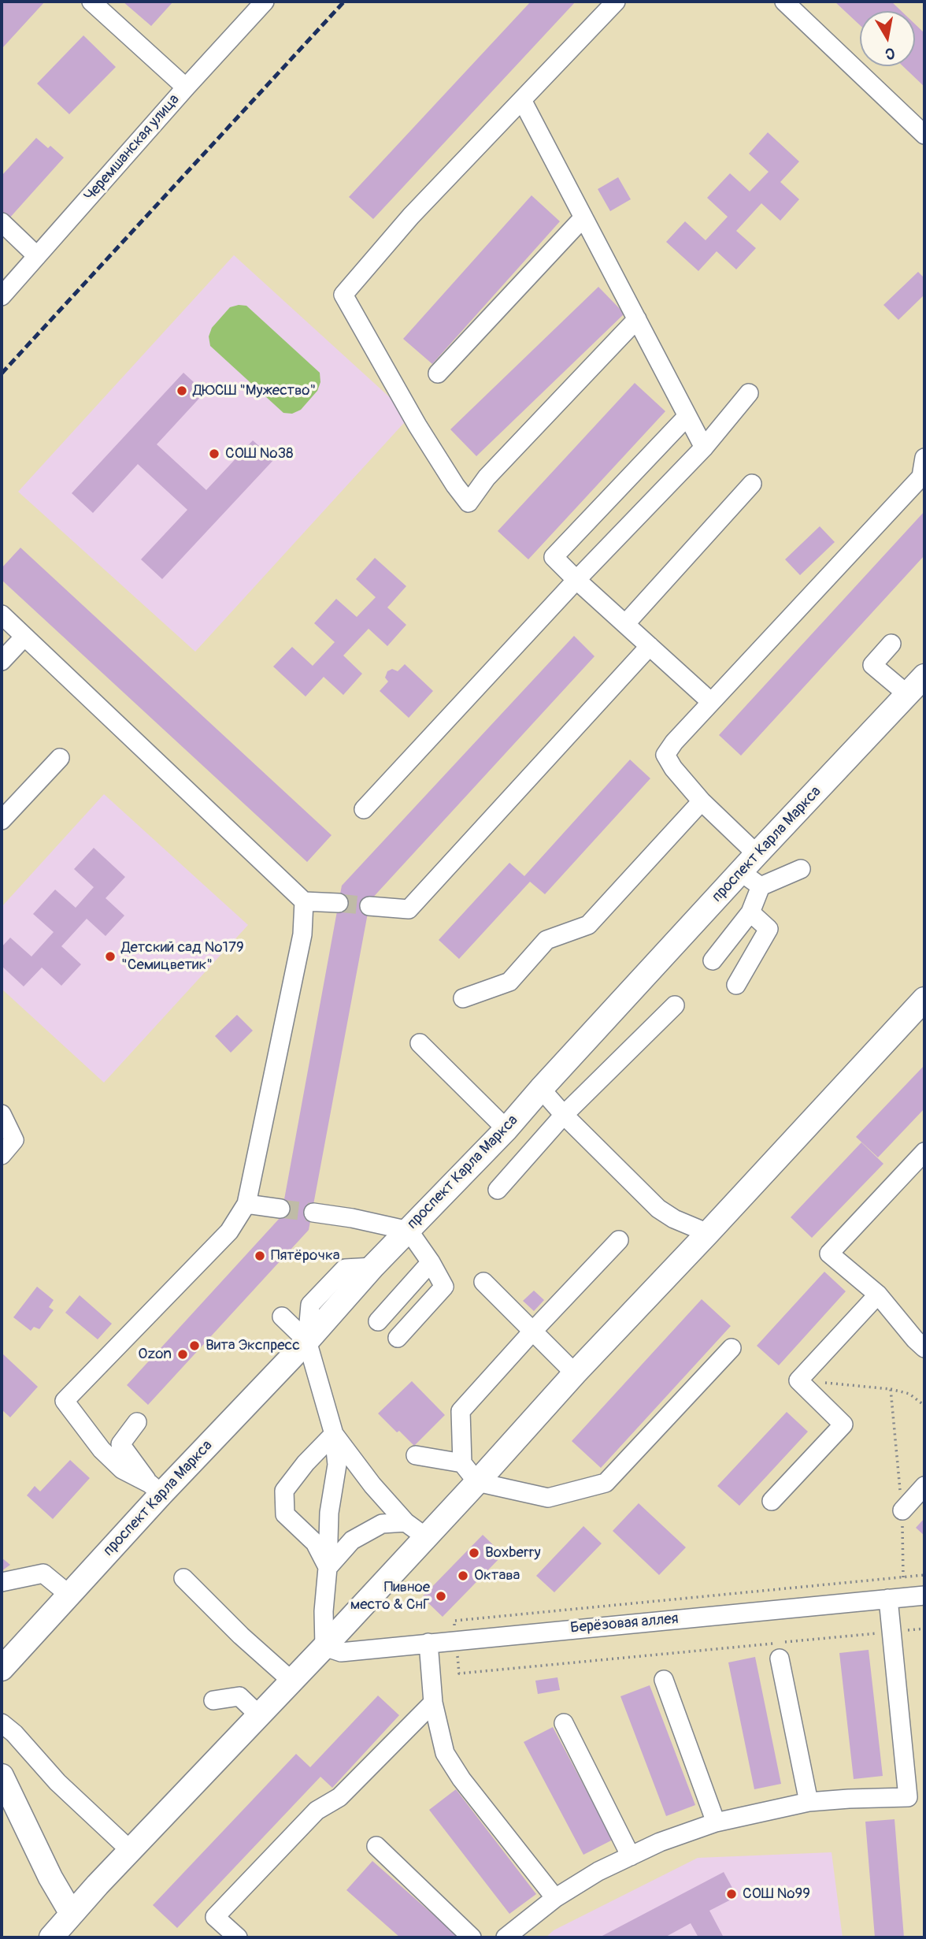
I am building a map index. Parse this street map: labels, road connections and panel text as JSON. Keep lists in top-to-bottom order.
{
  "streets": {
    "main road": ["проспект Карла Маркса"],
    "street": ["Черемшанская улица", "Берёзовая аллея"]
  },
  "places": [
    "ДЮСШ \"Мужество\"",
    "СОШ №38",
    "Детский сад №179 \"Семицветик\"",
    "Пятёрочка",
    "Вита Экспресс",
    "Ozon",
    "Boxberry",
    "Октава",
    "Пивное место & СнГ",
    "СОШ №99"
  ],
  "north": "bottom"
}
